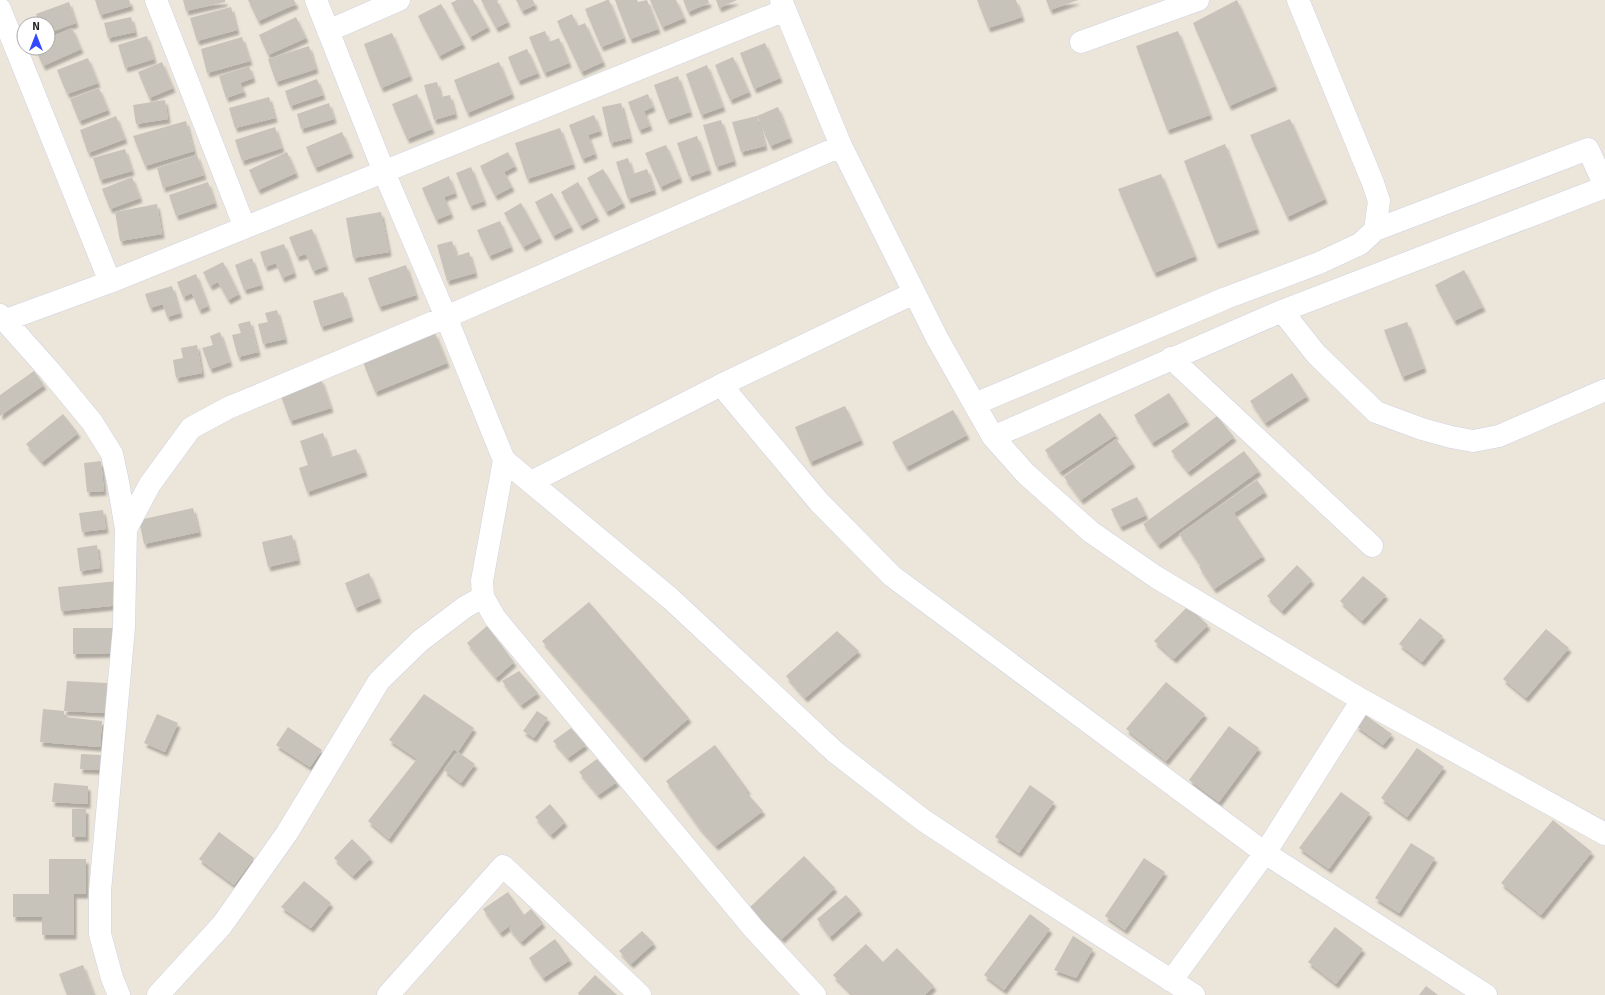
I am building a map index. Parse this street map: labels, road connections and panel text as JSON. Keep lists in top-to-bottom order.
{
  "north": "top"
}
